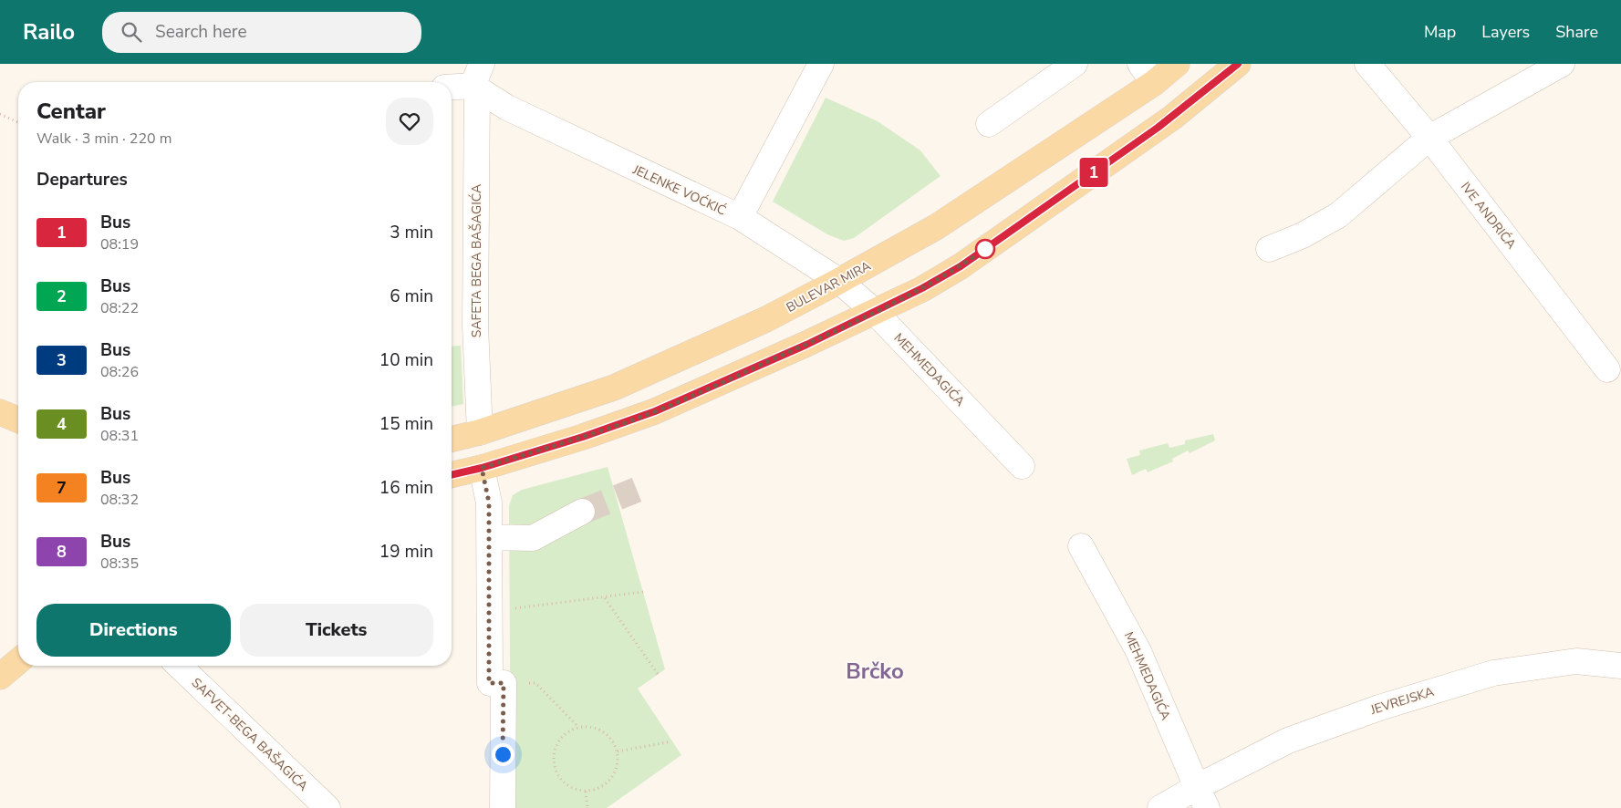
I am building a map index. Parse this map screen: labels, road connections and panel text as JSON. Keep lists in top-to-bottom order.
{
  "streets": {
    "main road": ["BULEVAR MIRA"],
    "street": [
      "JELENKE VOĆKIĆ",
      "IVE ANDRIĆA",
      "SAFETA BEGA BAŠAGIĆA",
      "MEHMEDAGIĆA",
      "JEVREJSKA",
      "SAFVET-BEGA BAŠAGIĆA"
    ]
  },
  "crossings": [
    ["JELENKE VOĆKIĆ", "SAFETA BEGA BAŠAGIĆA"],
    ["JELENKE VOĆKIĆ", "BULEVAR MIRA"],
    ["JELENKE VOĆKIĆ", "MEHMEDAGIĆA"],
    ["SAFETA BEGA BAŠAGIĆA", "BULEVAR MIRA"],
    ["MEHMEDAGIĆA", "JEVREJSKA"]
  ],
  "districts": ["Brčko"],
  "lines": ["bus line 1"],
  "page": {
    "header": "Railo",
    "search": "Search here",
    "nav": ["Map", "Layers", "Share"],
    "on_map": "1",
    "heading": [
      ["Centar", "Walk · 3 min · 220 m"],
      "Departures"
    ],
    "list": [
      {
        "mark": "1",
        "name": "Bus",
        "note": "08:19",
        "value": "3 min"
      },
      {
        "mark": "2",
        "name": "Bus",
        "note": "08:22",
        "value": "6 min"
      },
      {
        "mark": "3",
        "name": "Bus",
        "note": "08:26",
        "value": "10 min"
      },
      {
        "mark": "4",
        "name": "Bus",
        "note": "08:31",
        "value": "15 min"
      },
      {
        "mark": "7",
        "name": "Bus",
        "note": "08:32",
        "value": "16 min"
      },
      {
        "mark": "8",
        "name": "Bus",
        "note": "08:35",
        "value": "19 min"
      }
    ],
    "buttons": ["Directions", "Tickets"]
  }
}
